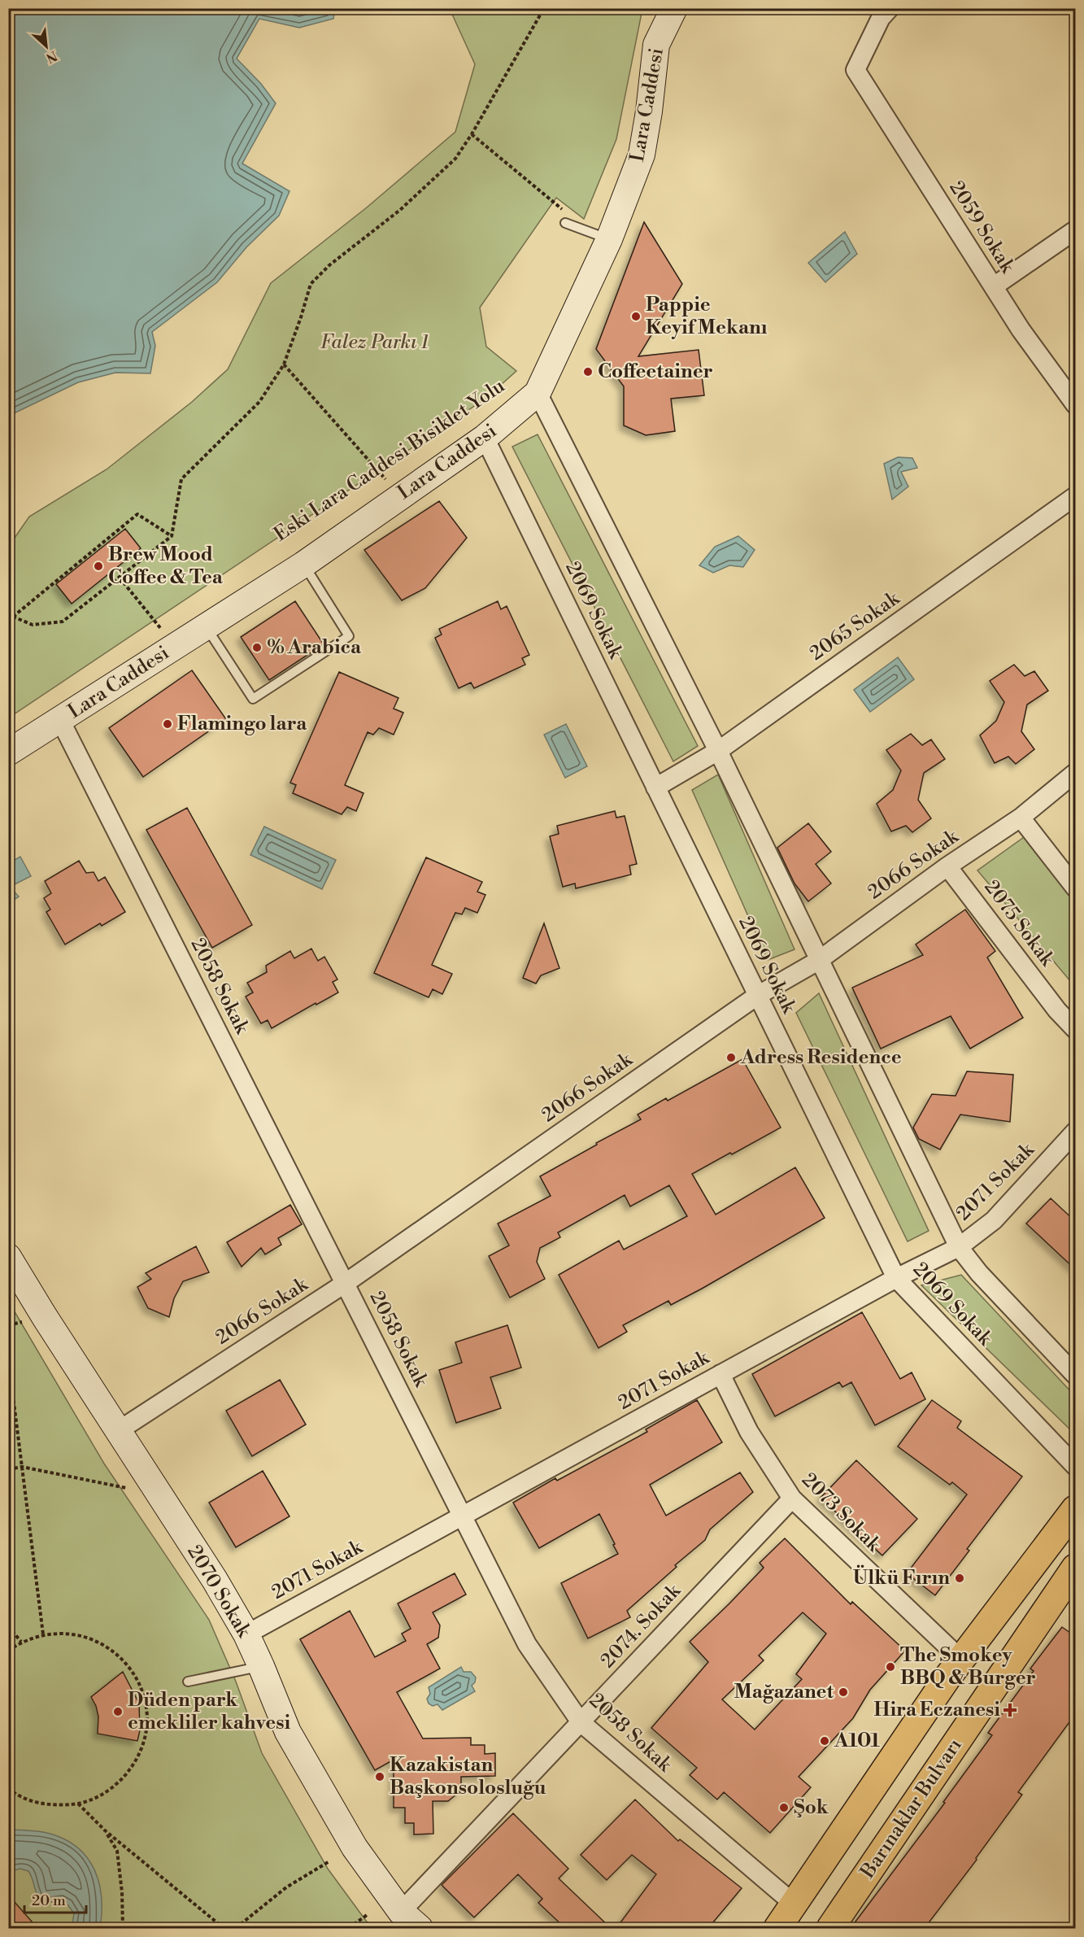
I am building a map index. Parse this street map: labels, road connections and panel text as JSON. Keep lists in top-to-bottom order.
{
  "streets": {
    "main road": ["Barınaklar Bulvarı"],
    "street": [
      "Lara Caddesi",
      "2059 Sokak",
      "2069 Sokak",
      "2065 Sokak",
      "2066 Sokak",
      "2075 Sokak",
      "2058 Sokak",
      "2071 Sokak",
      "2073 Sokak",
      "2070 Sokak",
      "2074. Sokak"
    ]
  },
  "crossings": [
    ["Lara Caddesi", "2069 Sokak"],
    ["Lara Caddesi", "2058 Sokak"],
    ["2069 Sokak", "2065 Sokak"],
    ["2069 Sokak", "2066 Sokak"],
    ["2069 Sokak", "2071 Sokak"],
    ["2066 Sokak", "2075 Sokak"],
    ["2066 Sokak", "2058 Sokak"],
    ["2066 Sokak", "2070 Sokak"],
    ["2058 Sokak", "2071 Sokak"],
    ["2058 Sokak", "2074. Sokak"],
    ["2071 Sokak", "2073 Sokak"],
    ["2071 Sokak", "2070 Sokak"],
    ["2073 Sokak", "2074. Sokak"],
    ["2070 Sokak", "2074. Sokak"]
  ],
  "parks": ["Falez Parkı 1"],
  "places": {
    "other": [
      "Pappie Keyif Mekanı",
      "Coffeetainer",
      "Brew Mood Coffee & Tea",
      "% Arabica",
      "Flamingo lara",
      "Adress Residence",
      "Ülkü Fırın",
      "The Smokey BBQ & Burger",
      "Mağazanet",
      "Düden park emekliler kahvesi",
      "A101",
      "Kazakistan Başkonsolosluğu",
      "Şok"
    ],
    "health": ["Hira Eczanesi"]
  },
  "scale_bar": "20 m",
  "north": "bottom right"
}
